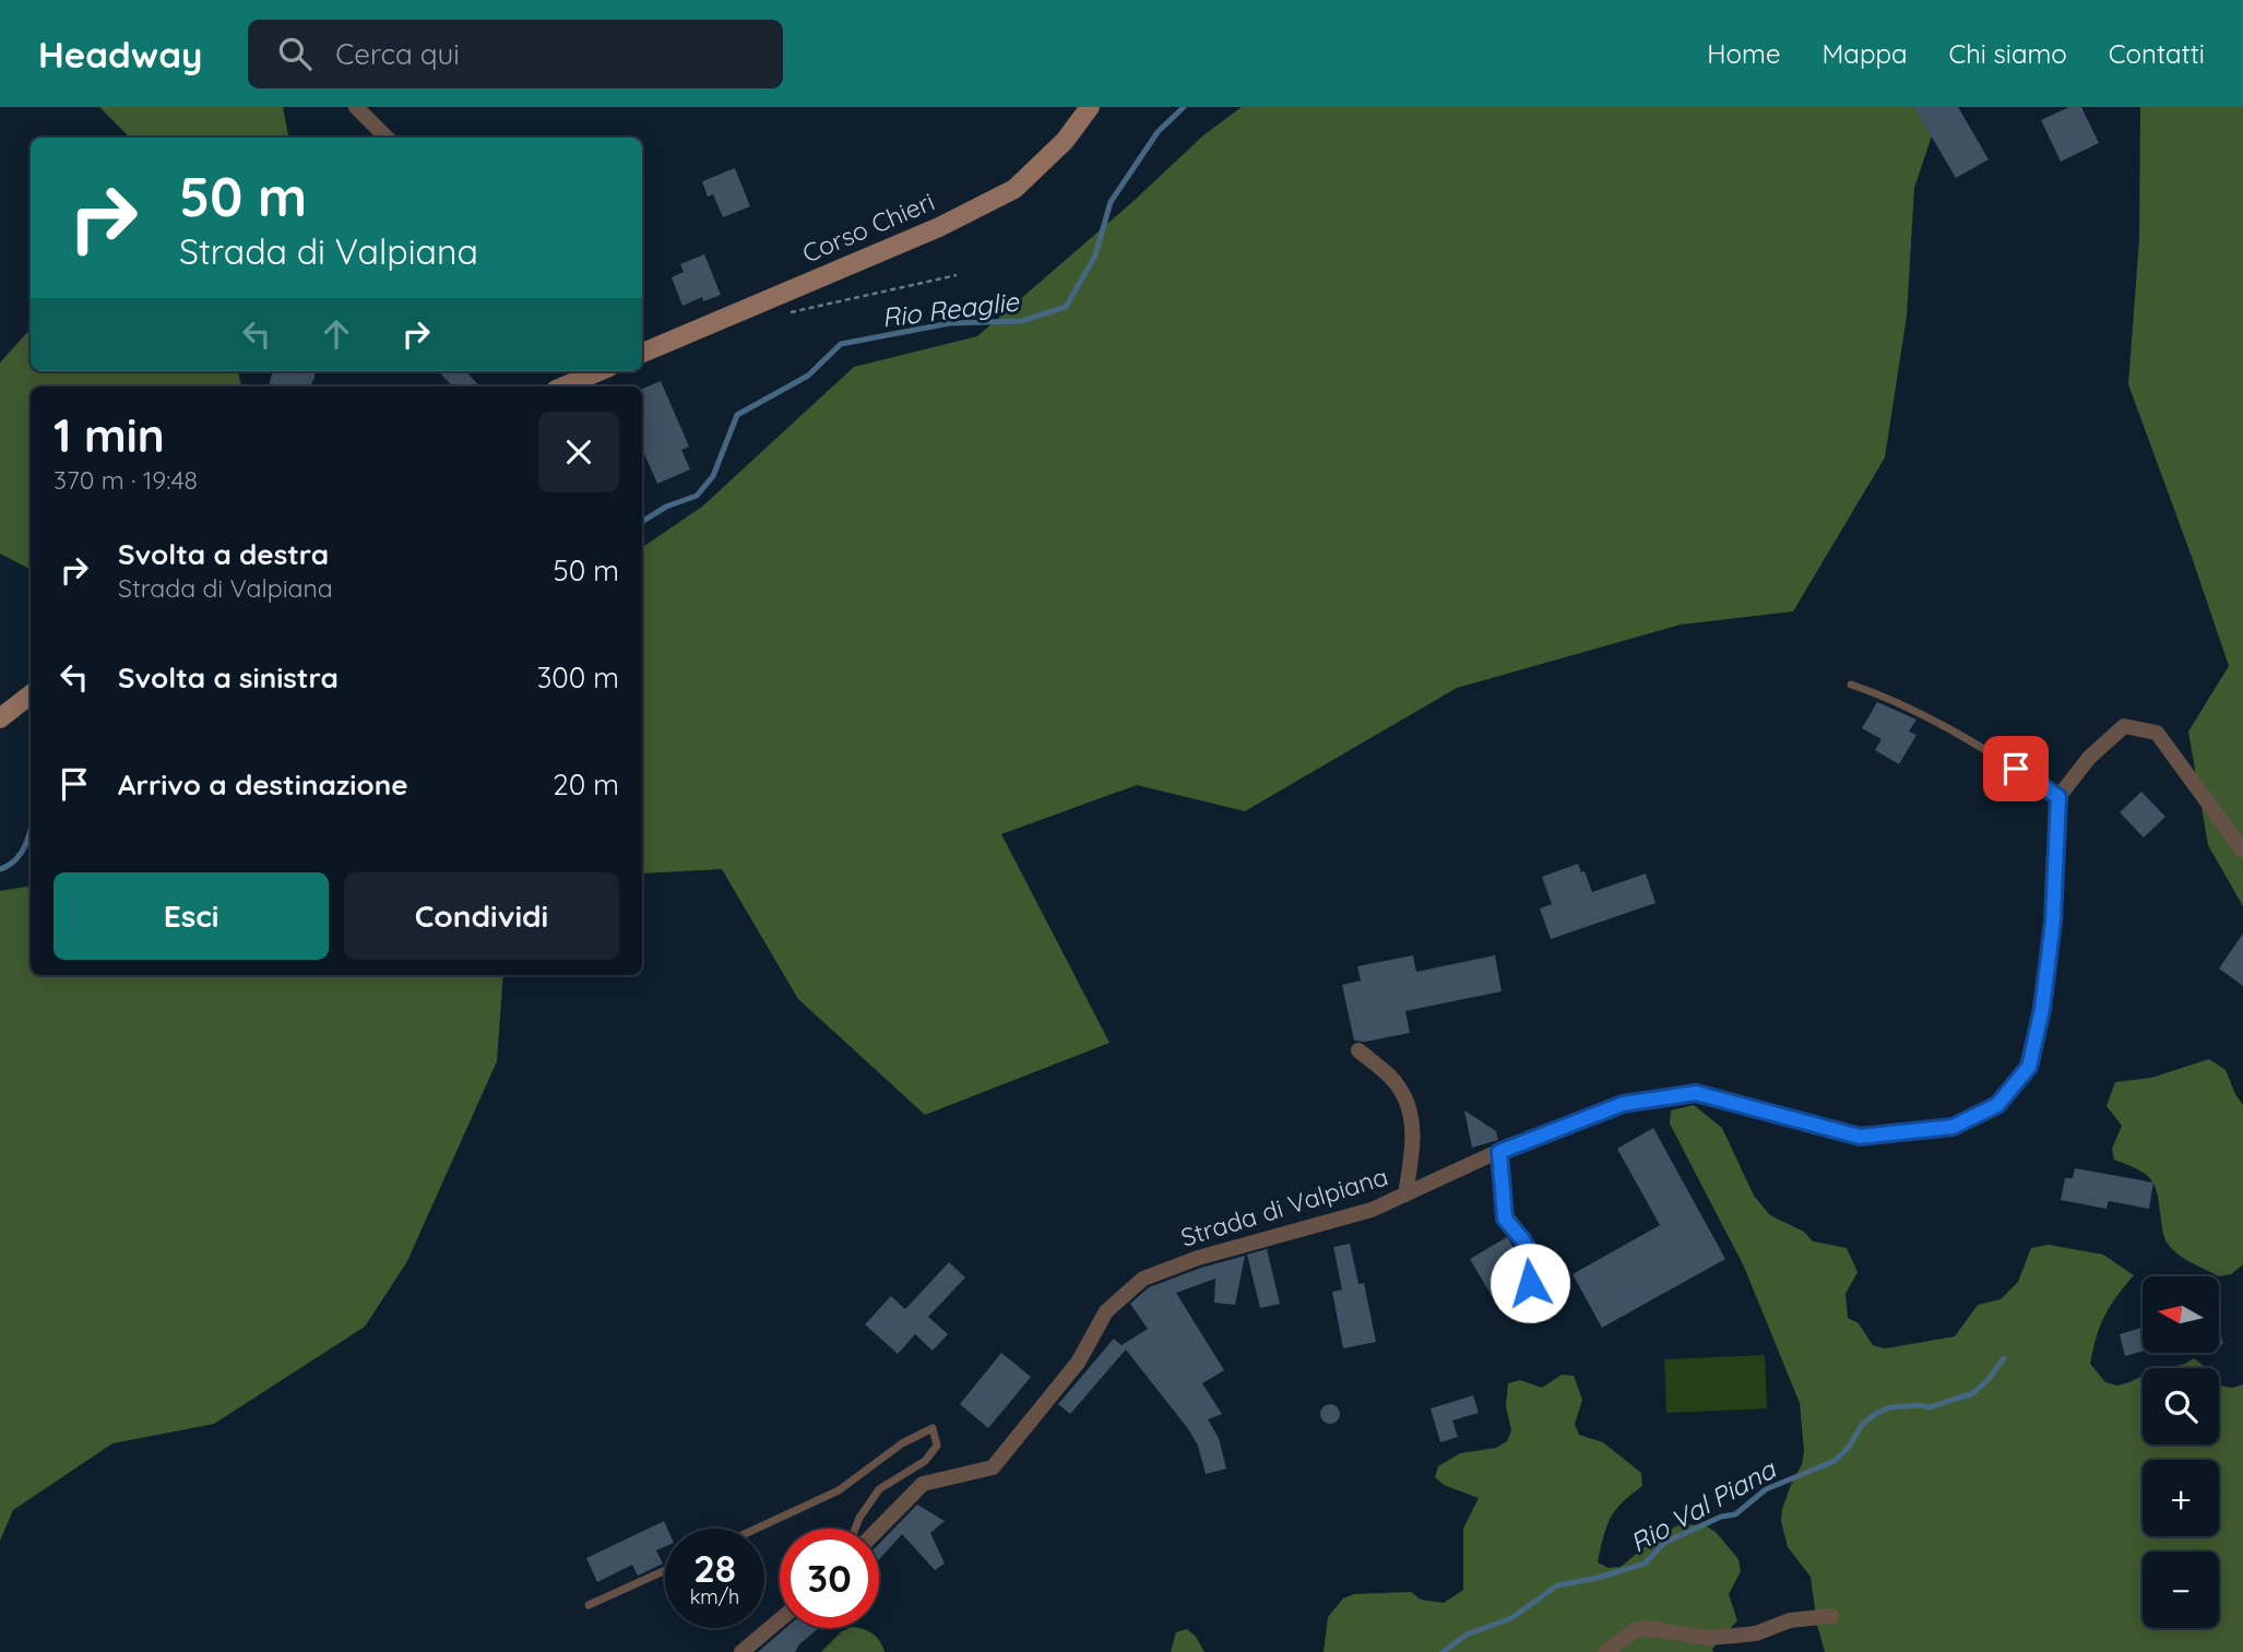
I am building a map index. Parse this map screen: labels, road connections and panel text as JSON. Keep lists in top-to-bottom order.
{
  "streets": {
    "main road": ["Corso Chieri"],
    "street": ["Strada di Valpiana"]
  },
  "water": ["Rio Reaglie", "Rio Val Piana"],
  "north": "left",
  "page": {
    "header": "Headway",
    "search": "Cerca qui",
    "nav": [
      "Home",
      "Mappa",
      "Chi siamo",
      "Contatti"
    ],
    "turn": ["50 m", "Strada di Valpiana"],
    "heading": ["1 min", "370 m · 19:48"],
    "list": [
      {
        "name": "Svolta a destra",
        "note": "Strada di Valpiana",
        "value": "50 m"
      },
      {
        "name": "Svolta a sinistra",
        "value": "300 m"
      },
      {
        "name": "Arrivo a destinazione",
        "value": "20 m"
      }
    ],
    "buttons": ["Esci", "Condividi"],
    "map_buttons": ["+", "−"],
    "speed": "28 km/h",
    "limit": "30"
  }
}
